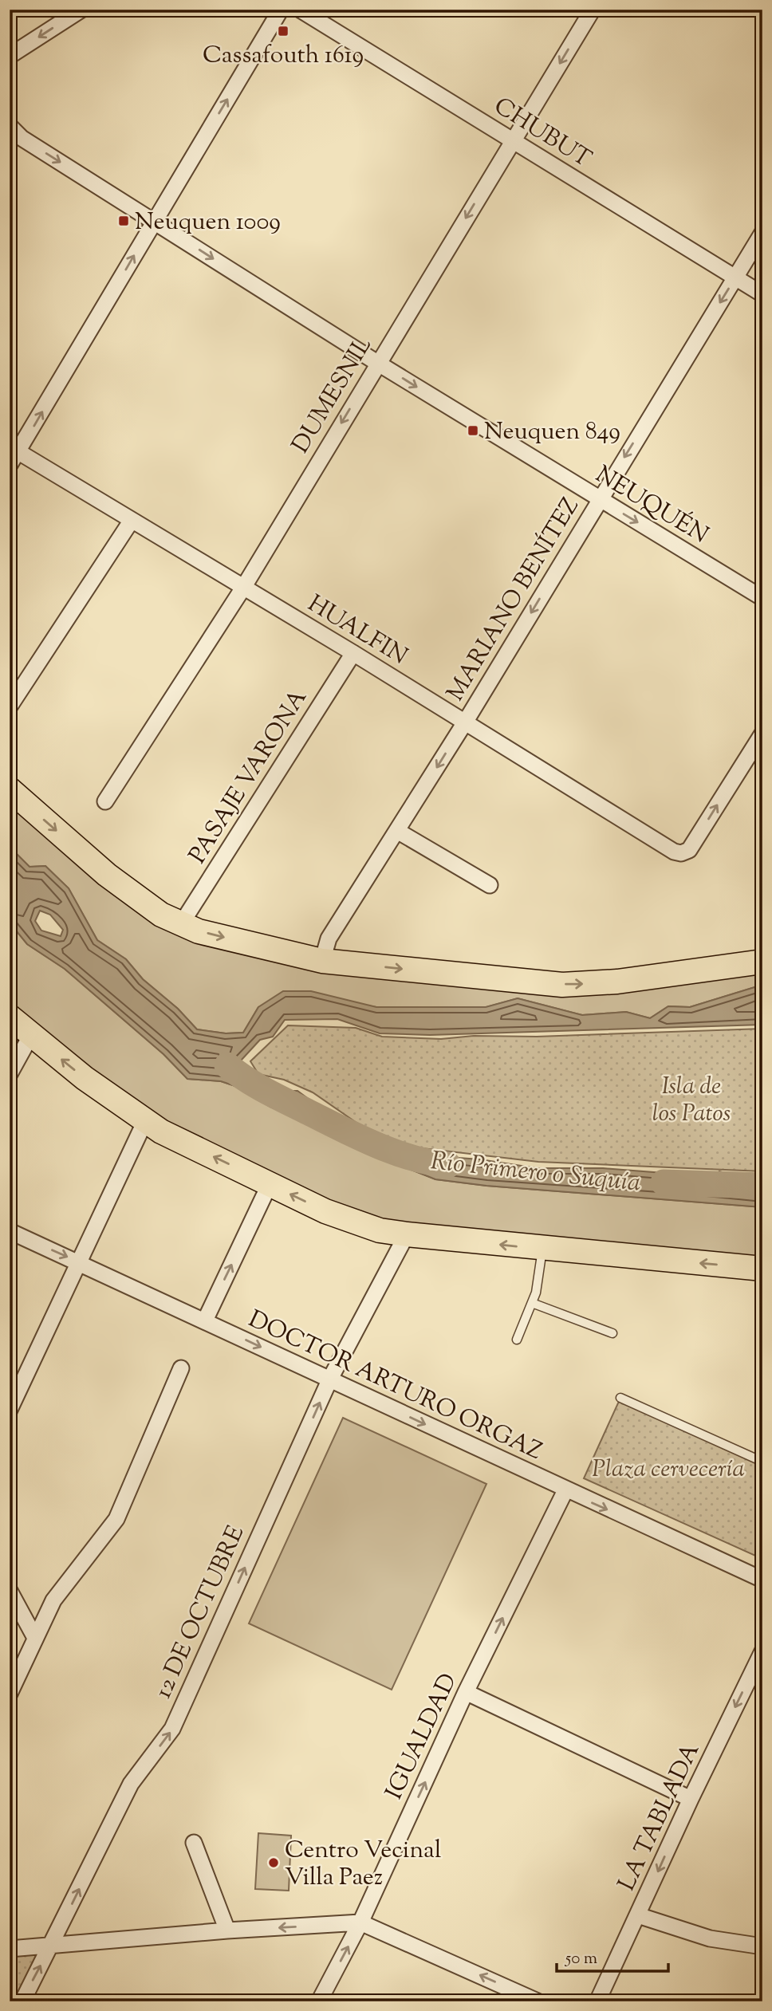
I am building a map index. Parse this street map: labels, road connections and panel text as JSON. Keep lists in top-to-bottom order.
{
  "streets": {
    "street": [
      "CHUBUT",
      "DUMESNIL",
      "NEUQUÉN",
      "MARIANO BENÍTEZ",
      "HUALFIN",
      "PASAJE VARONA",
      "DOCTOR ARTURO ORGAZ",
      "12 DE OCTUBRE",
      "IGUALDAD",
      "LA TABLADA"
    ]
  },
  "crossings": [
    ["CHUBUT", "DUMESNIL"],
    ["CHUBUT", "MARIANO BENÍTEZ"],
    ["DUMESNIL", "NEUQUÉN"],
    ["DUMESNIL", "HUALFIN"],
    ["NEUQUÉN", "MARIANO BENÍTEZ"],
    ["MARIANO BENÍTEZ", "HUALFIN"],
    ["HUALFIN", "PASAJE VARONA"],
    ["DOCTOR ARTURO ORGAZ", "12 DE OCTUBRE"],
    ["DOCTOR ARTURO ORGAZ", "IGUALDAD"]
  ],
  "one_way": [
    "DUMESNIL",
    "NEUQUÉN",
    "MARIANO BENÍTEZ",
    "DOCTOR ARTURO ORGAZ",
    "12 DE OCTUBRE",
    "IGUALDAD",
    "LA TABLADA"
  ],
  "water": ["Río Primero o Suquía"],
  "parks": ["Isla de los Patos", "Plaza cervecería"],
  "places": {
    "transit": ["Cassafouth 1619", "Neuquen 1009", "Neuquen 849"],
    "other": ["Centro Vecinal Villa Paez"]
  },
  "scale_bar": "50 m"
}
